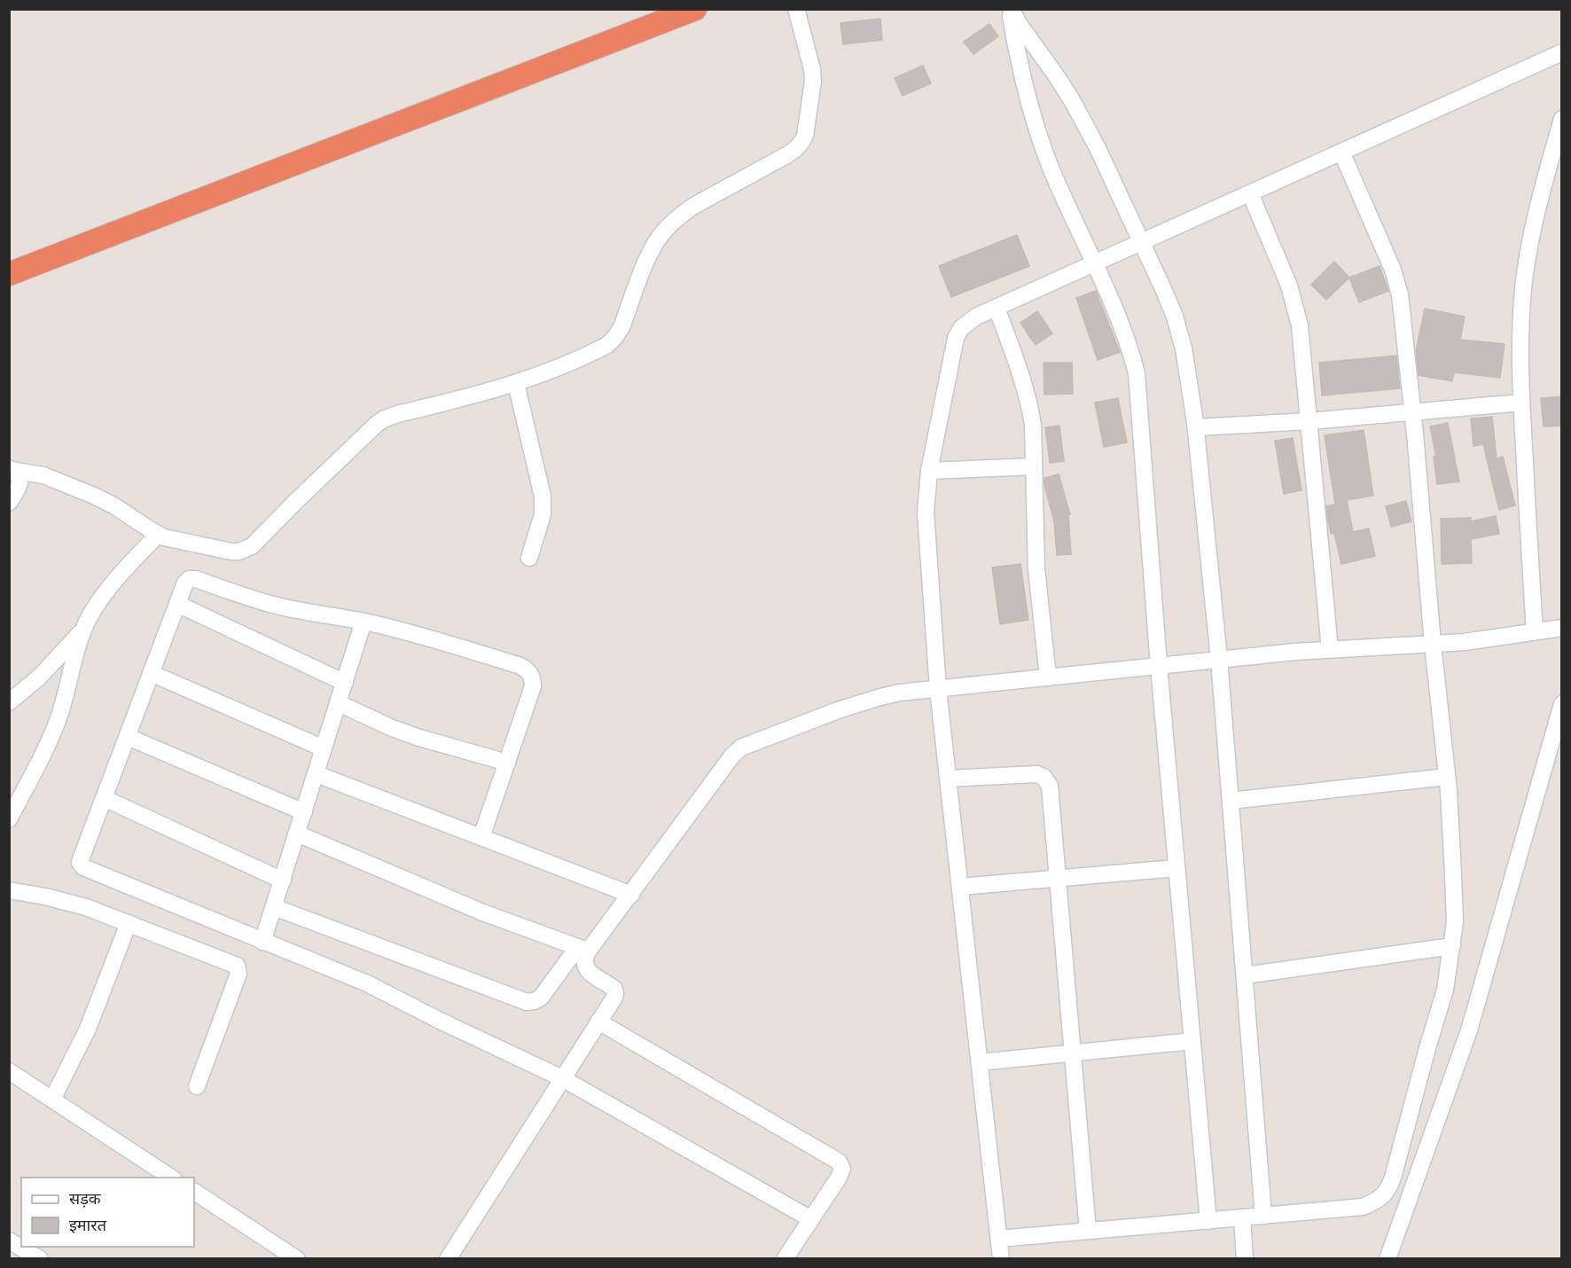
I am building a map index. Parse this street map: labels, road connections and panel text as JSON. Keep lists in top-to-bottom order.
{
  "legend": ["सड़क", "इमारत"]
}
